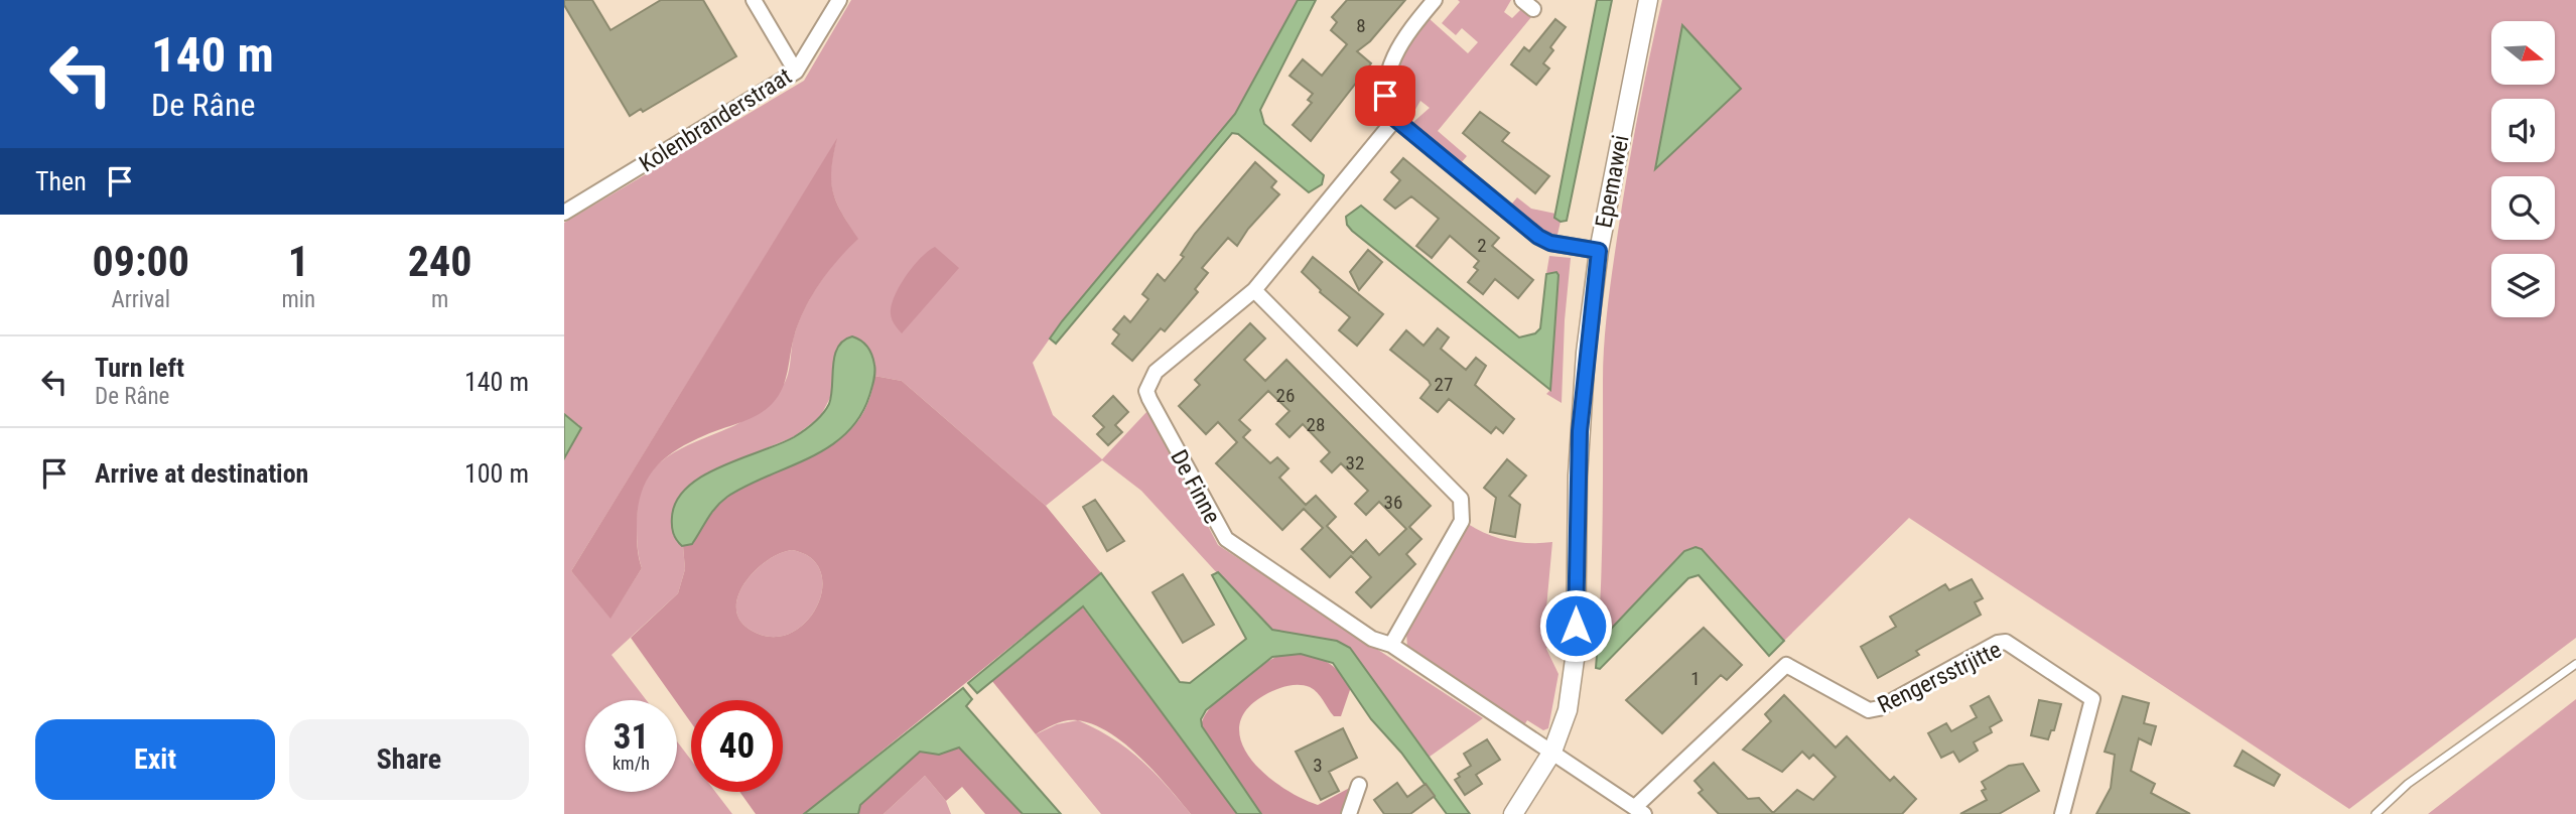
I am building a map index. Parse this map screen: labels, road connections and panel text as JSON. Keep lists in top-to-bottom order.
{
  "streets": {
    "street": [
      "Kolenbranderstraat",
      "Epemawei",
      "De Finne",
      "Rengersstrjitte"
    ]
  },
  "crossings": [
    ["Epemawei", "De Finne"],
    ["De Finne", "Rengersstrjitte"]
  ],
  "house_numbers": [
    "8",
    "2",
    "27",
    "26",
    "28",
    "32",
    "36",
    "1",
    "3"
  ],
  "north": "right",
  "page": {
    "turn": ["140 m", "De Râne"],
    "then": "Then",
    "eta": [
      "09:00",
      "Arrival",
      "1",
      "min",
      "240",
      "m"
    ],
    "list": [
      {
        "name": "Turn left",
        "note": "De Râne",
        "value": "140 m"
      },
      {
        "name": "Arrive at destination",
        "value": "100 m"
      }
    ],
    "speed": "31 km/h",
    "limit": "40",
    "buttons": ["Exit", "Share"]
  }
}
